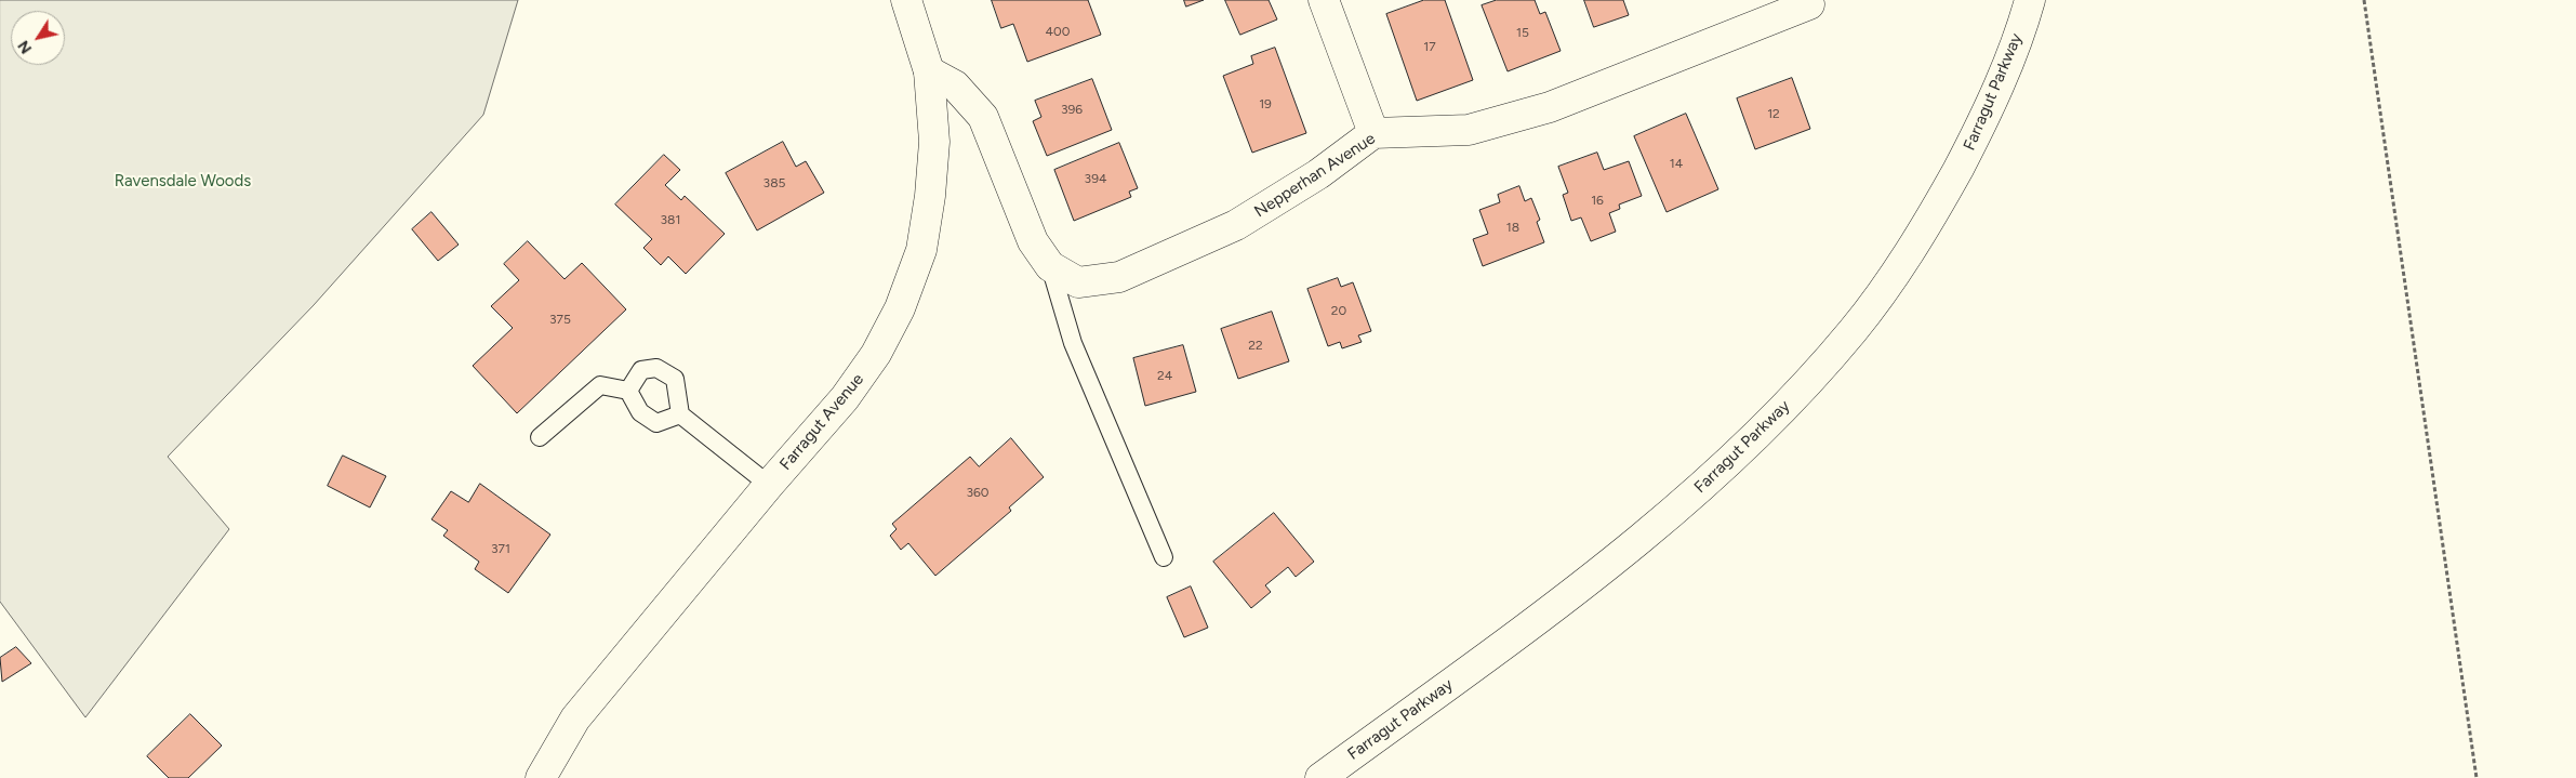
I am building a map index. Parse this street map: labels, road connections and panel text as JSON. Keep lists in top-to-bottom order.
{
  "streets": {
    "street": ["Farragut Parkway", "Nepperhan Avenue", "Farragut Avenue"]
  },
  "crossings": [
    ["Nepperhan Avenue", "Farragut Avenue"]
  ],
  "parks": ["Ravensdale Woods"],
  "house_numbers": [
    "400",
    "15",
    "17",
    "19",
    "396",
    "12",
    "14",
    "394",
    "385",
    "16",
    "381",
    "18",
    "20",
    "375",
    "22",
    "24",
    "360",
    "371"
  ],
  "north": "bottom left"
}
